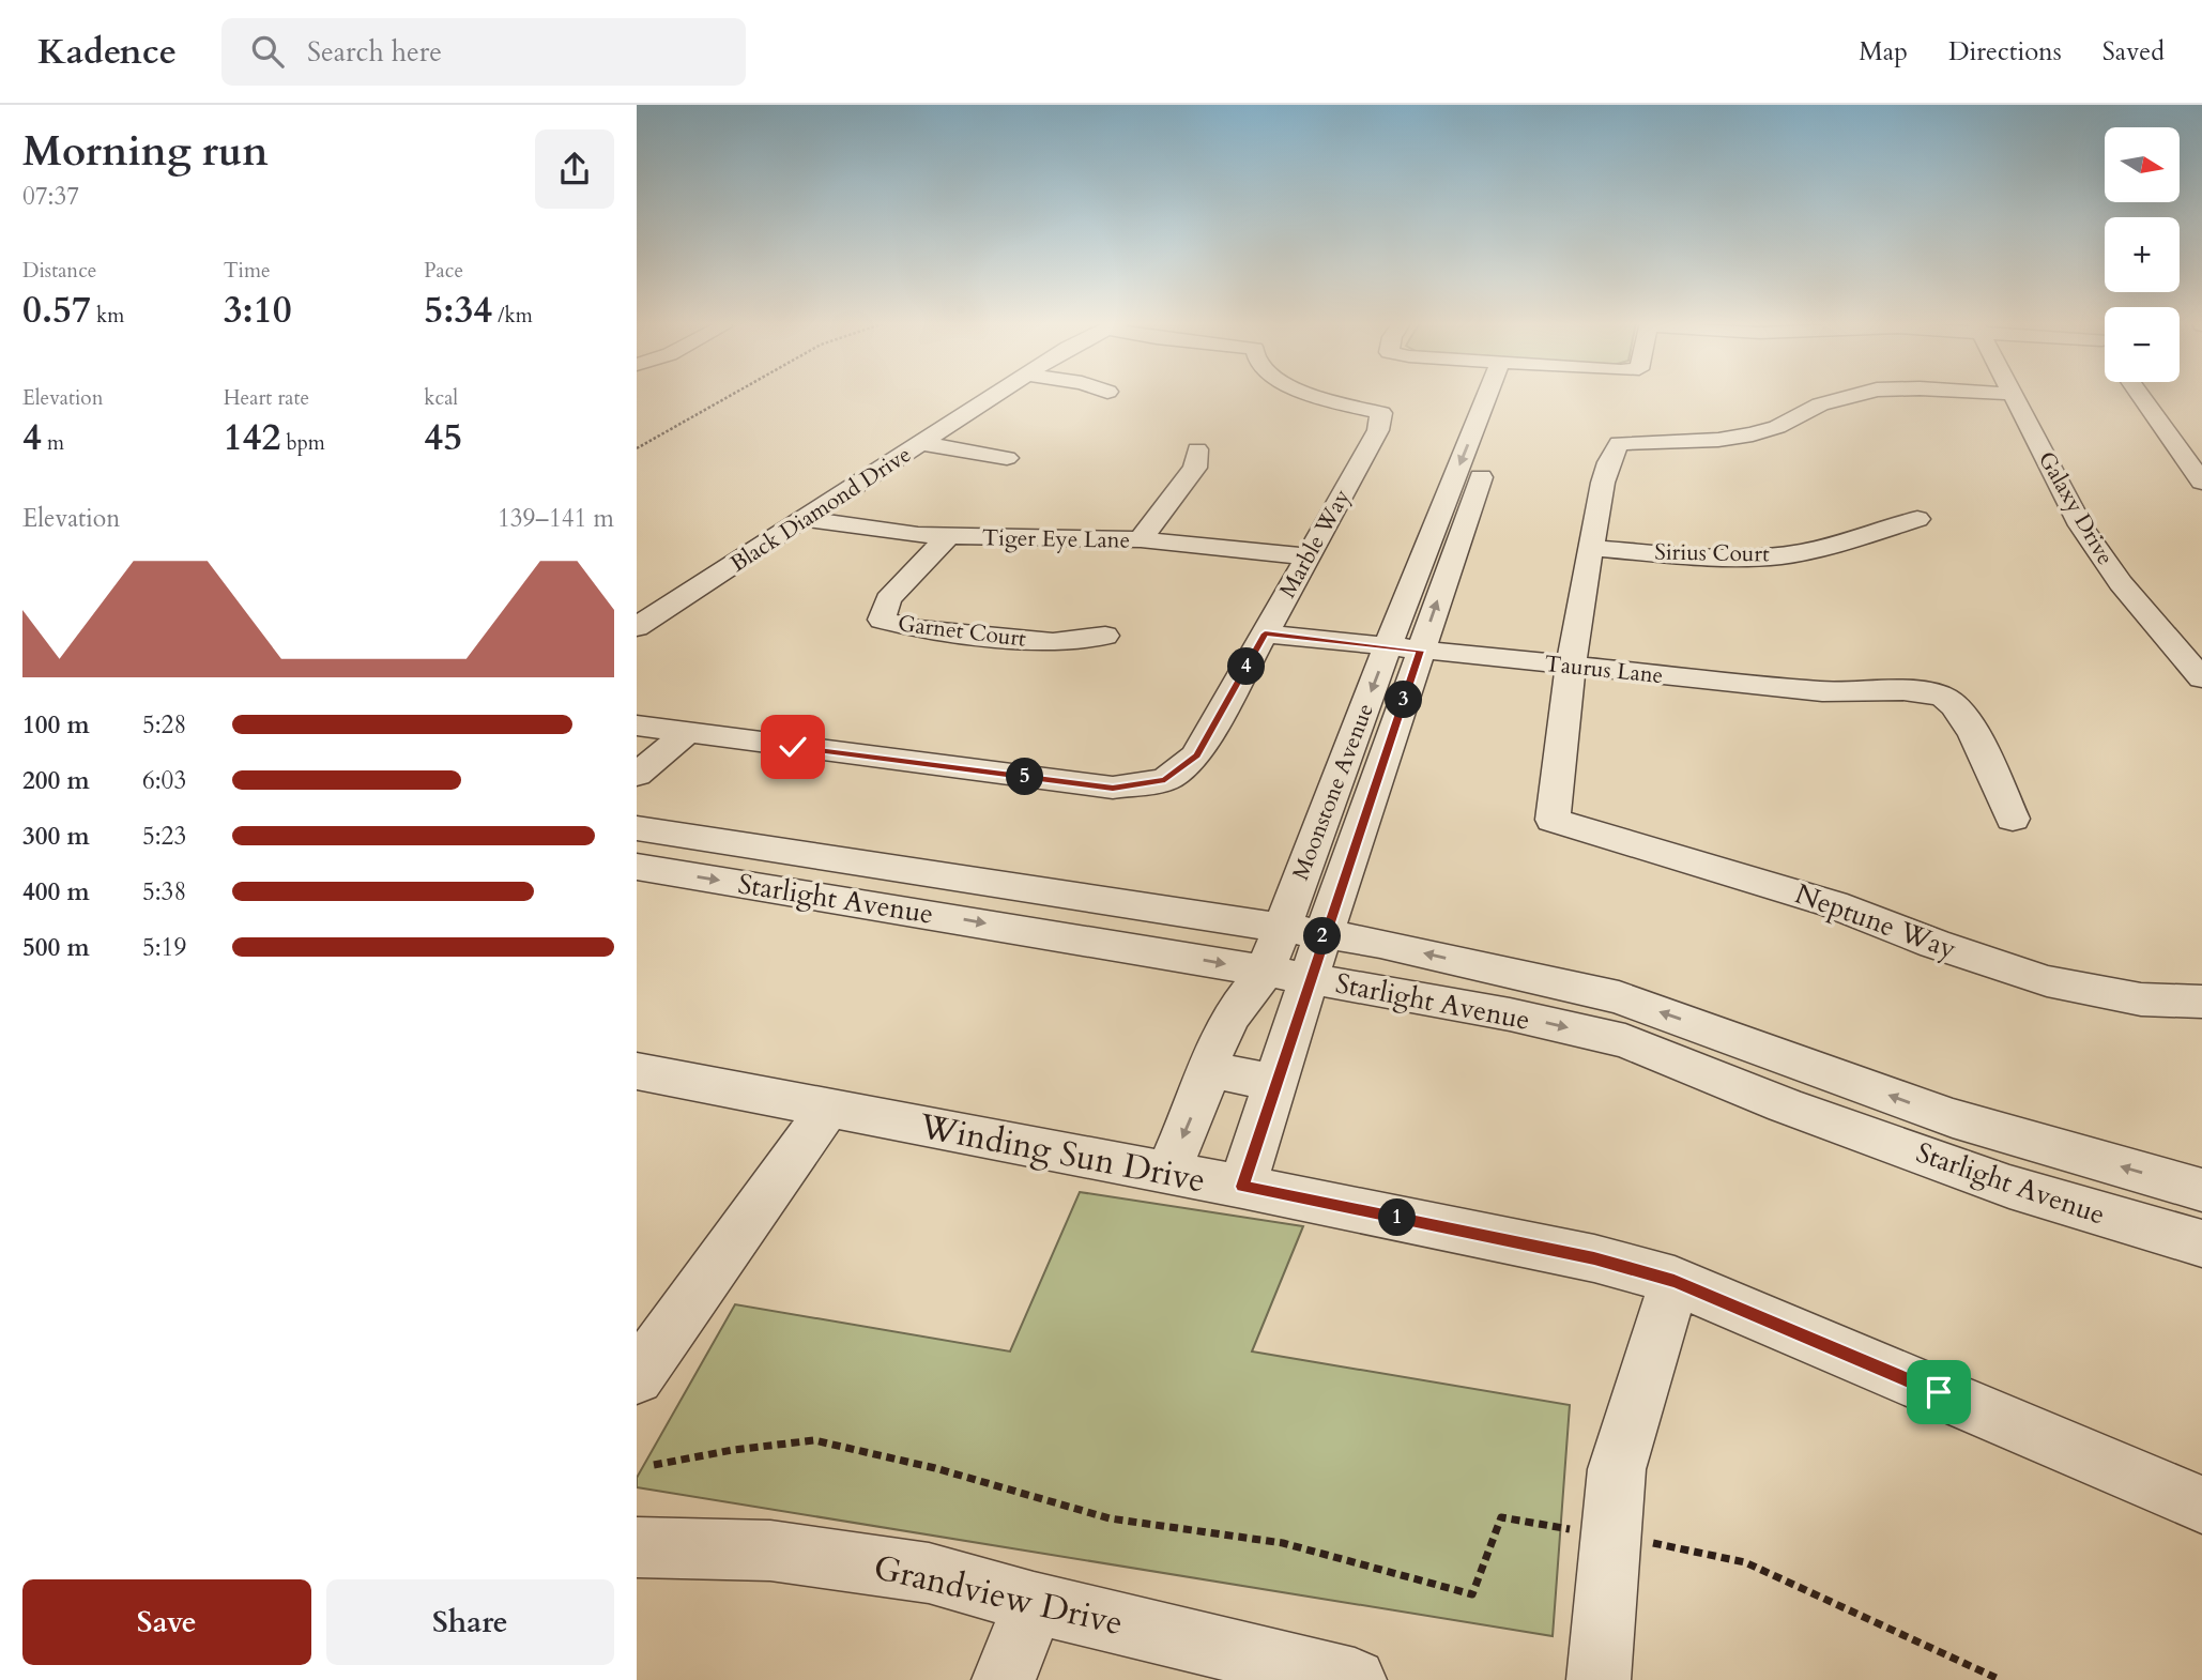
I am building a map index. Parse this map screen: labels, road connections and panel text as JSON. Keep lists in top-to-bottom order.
{
  "streets": {
    "street": [
      "Galaxy Drive",
      "Black Diamond Drive",
      "Tiger Eye Lane",
      "Marble Way",
      "Sirius Court",
      "Garnet Court",
      "Taurus Lane",
      "Moonstone Avenue",
      "Starlight Avenue",
      "Neptune Way",
      "Winding Sun Drive",
      "Grandview Drive"
    ]
  },
  "crossings": [
    ["Black Diamond Drive", "Tiger Eye Lane"],
    ["Tiger Eye Lane", "Marble Way"],
    ["Tiger Eye Lane", "Garnet Court"],
    ["Marble Way", "Taurus Lane"],
    ["Taurus Lane", "Moonstone Avenue"],
    ["Taurus Lane", "Neptune Way"],
    ["Moonstone Avenue", "Starlight Avenue"],
    ["Moonstone Avenue", "Winding Sun Drive"]
  ],
  "north": "right",
  "page": {
    "header": "Kadence",
    "search": "Search here",
    "nav": ["Map", "Directions", "Saved"],
    "heading": ["Morning run", "07:37"],
    "map_buttons": ["+", "−"],
    "stats": [
      ["Distance", "0.57 km"],
      ["Time", "3:10"],
      ["Pace", "5:34 /km"],
      ["Elevation", "4 m"],
      ["Heart rate", "142 bpm"],
      ["kcal", "45"]
    ],
    "chart": ["Elevation", "139–141 m"],
    "pins": [
      "4",
      "3",
      "5",
      "2",
      "1"
    ],
    "list": [
      {
        "name": "100 m",
        "note": "5:28"
      },
      {
        "name": "200 m",
        "note": "6:03"
      },
      {
        "name": "300 m",
        "note": "5:23"
      },
      {
        "name": "400 m",
        "note": "5:38"
      },
      {
        "name": "500 m",
        "note": "5:19"
      }
    ],
    "buttons": ["Save", "Share"]
  }
}
